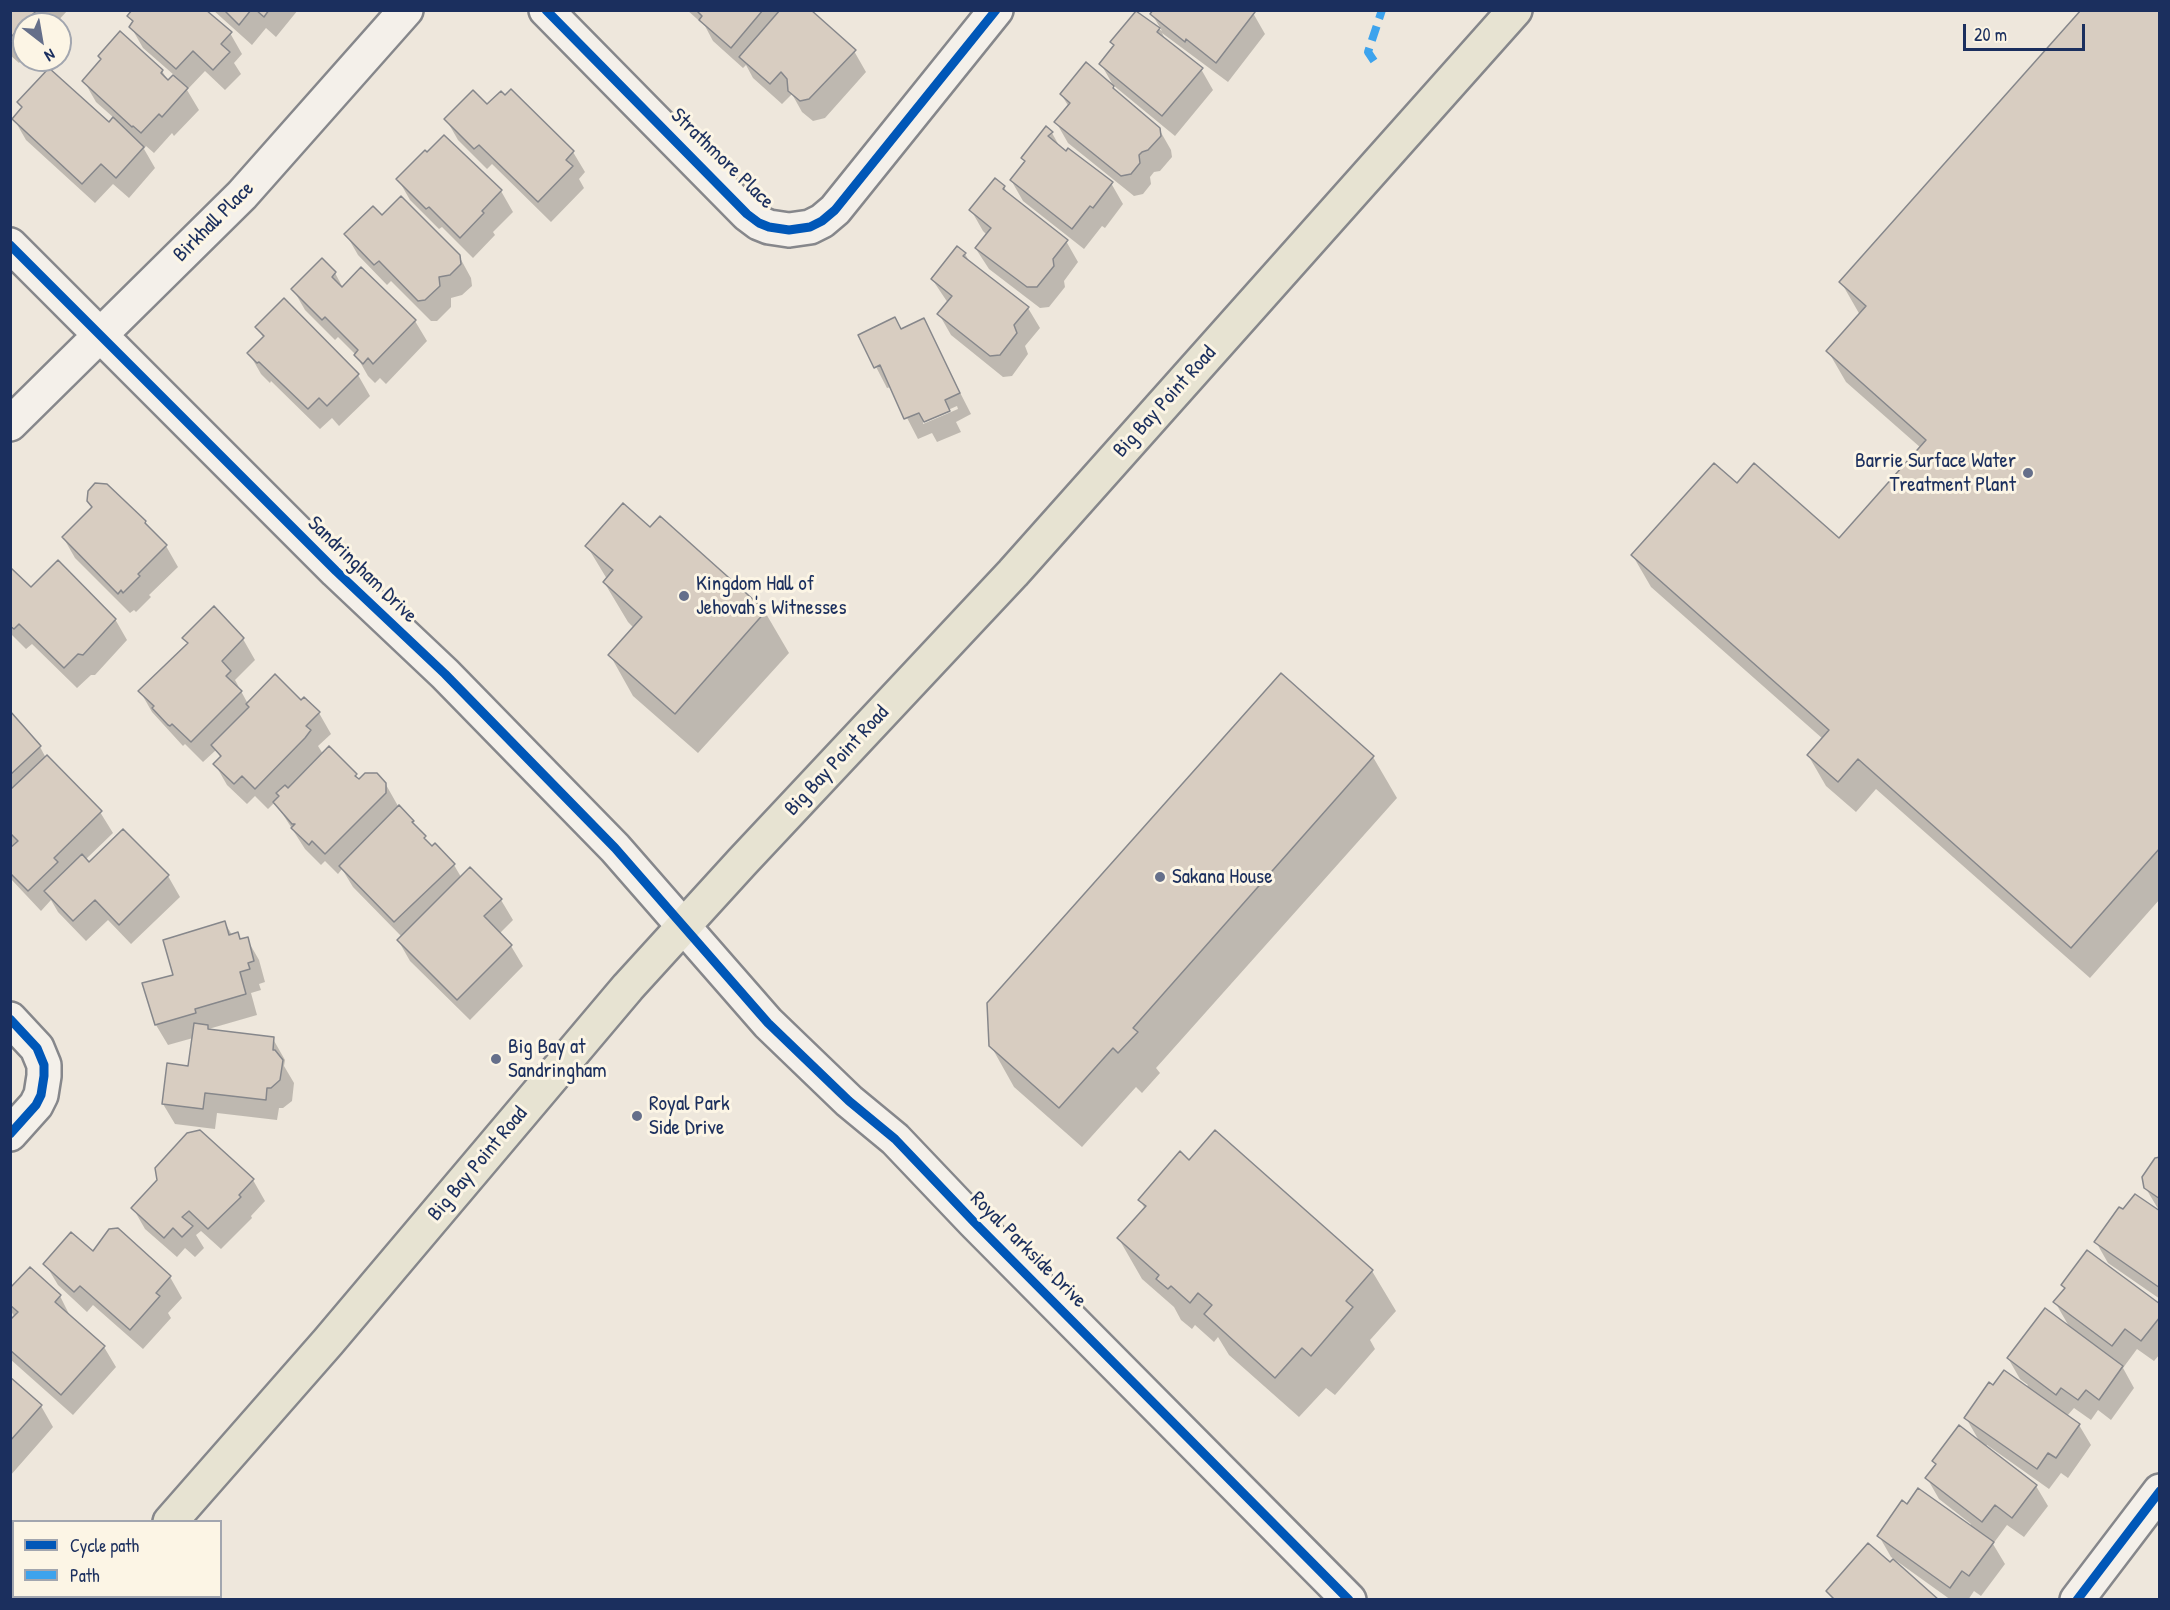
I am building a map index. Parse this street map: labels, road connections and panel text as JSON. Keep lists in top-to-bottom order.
{
  "streets": {
    "main road": ["Big Bay Point Road"],
    "street": [
      "Strathmore Place",
      "Birkhall Place",
      "Sandringham Drive",
      "Royal Parkside Drive"
    ]
  },
  "crossings": [
    ["Birkhall Place", "Sandringham Drive"],
    ["Big Bay Point Road", "Sandringham Drive"],
    ["Big Bay Point Road", "Royal Parkside Drive"],
    ["Sandringham Drive", "Royal Parkside Drive"]
  ],
  "places": [
    "Barrie Surface Water Treatment Plant",
    "Kingdom Hall of Jehovah's Witnesses",
    "Sakana House",
    "Big Bay at Sandringham",
    "Royal Park Side Drive"
  ],
  "legend": ["Cycle path", "Path"],
  "scale_bar": "20 m",
  "north": "bottom right"
}
